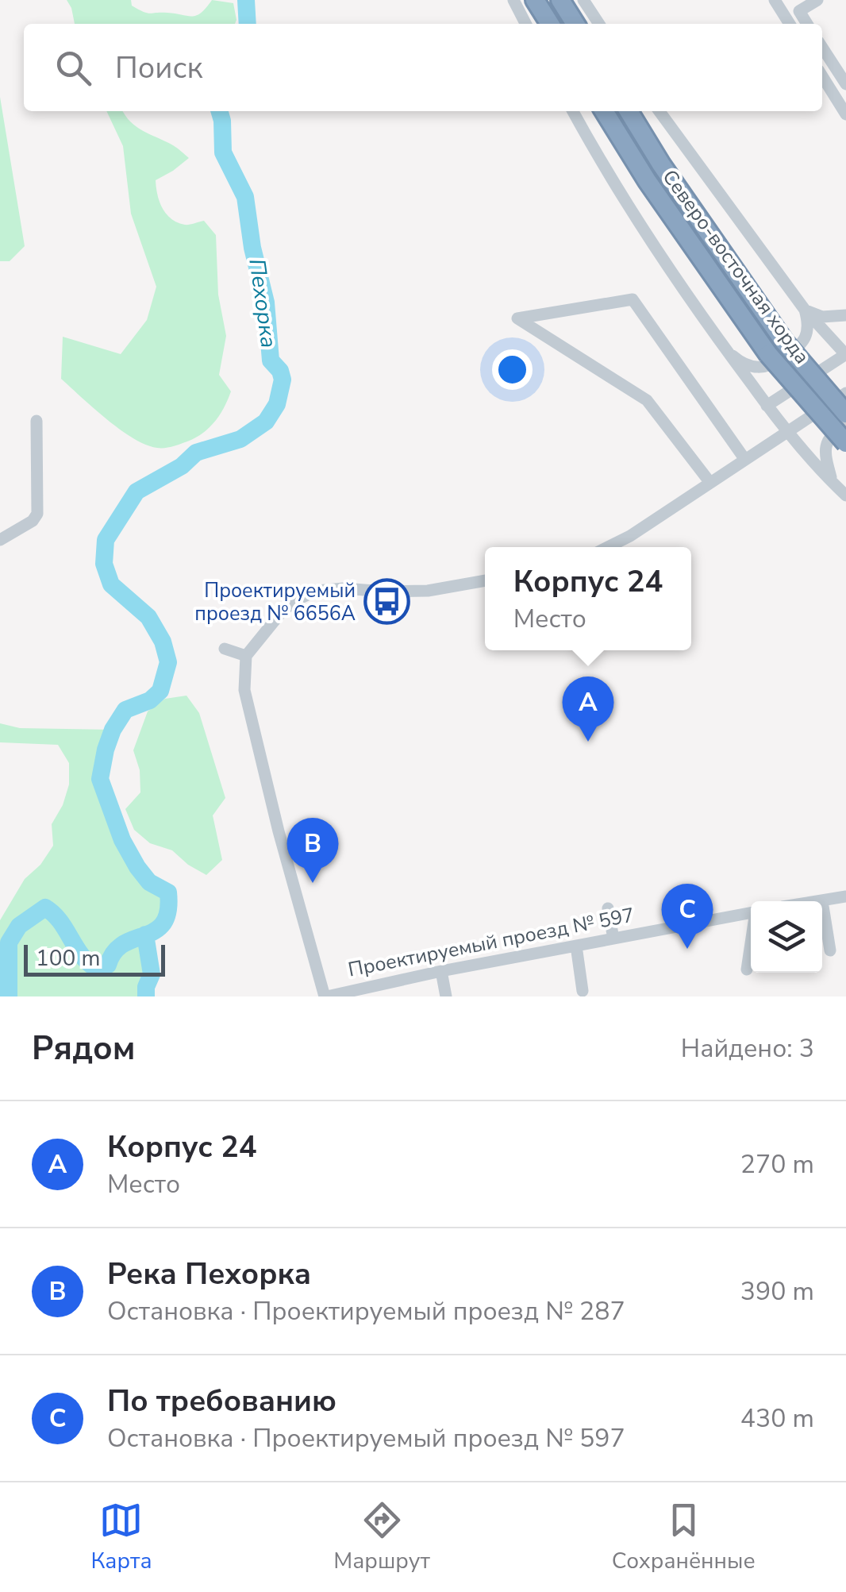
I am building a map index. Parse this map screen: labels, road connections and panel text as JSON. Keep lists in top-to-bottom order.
{
  "streets": {
    "highway": ["Северо-восточная хорда"],
    "street": ["Проектируемый проезд № 597"]
  },
  "water": ["Пехорка"],
  "places": {
    "bus stop": ["Проектируемый проезд № 6656А"]
  },
  "scale_bar": "100 m",
  "page": {
    "search": "Поиск",
    "popup": ["Корпус 24", "Место"],
    "pins": ["A", "B", "C"],
    "scale": "100 m",
    "heading": ["Рядом", "Найдено: 3"],
    "list": [
      {
        "mark": "A",
        "name": "Корпус 24",
        "note": "Место",
        "value": "270 m"
      },
      {
        "mark": "B",
        "name": "Река Пехорка",
        "note": "Остановка · Проектируемый проезд № 287",
        "value": "390 m"
      },
      {
        "mark": "C",
        "name": "По требованию",
        "note": "Остановка · Проектируемый проезд № 597",
        "value": "430 m"
      }
    ],
    "nav": ["Карта", "Маршрут", "Сохранённые"]
  }
}
